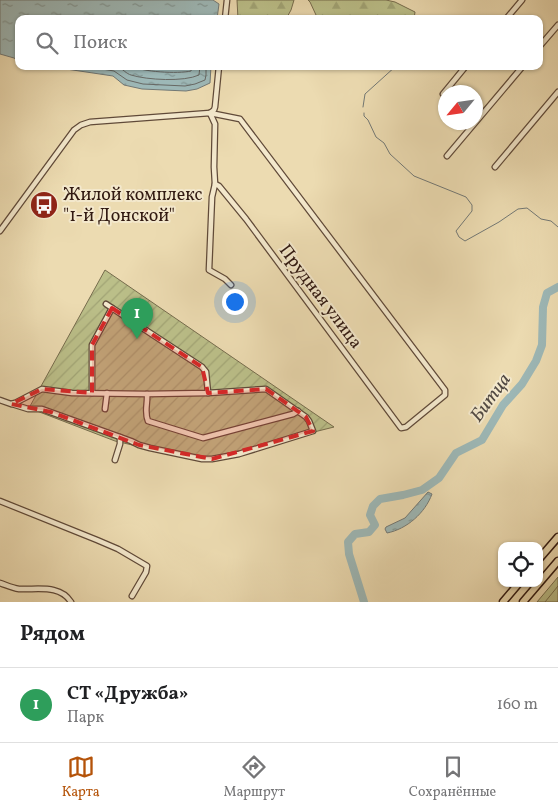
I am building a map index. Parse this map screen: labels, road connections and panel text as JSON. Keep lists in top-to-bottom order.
{
  "streets": {
    "street": ["Прудная улица"]
  },
  "water": ["Битца"],
  "places": {
    "bus stop": ["Жилой комплекс \"1-й Донской\""]
  },
  "north": "bottom left",
  "page": {
    "search": "Поиск",
    "pins": "1",
    "heading": "Рядом",
    "list": [
      {
        "mark": "1",
        "name": "СТ «Дружба»",
        "note": "Парк",
        "value": "160 m"
      }
    ],
    "nav": ["Карта", "Маршрут", "Сохранённые"]
  }
}
